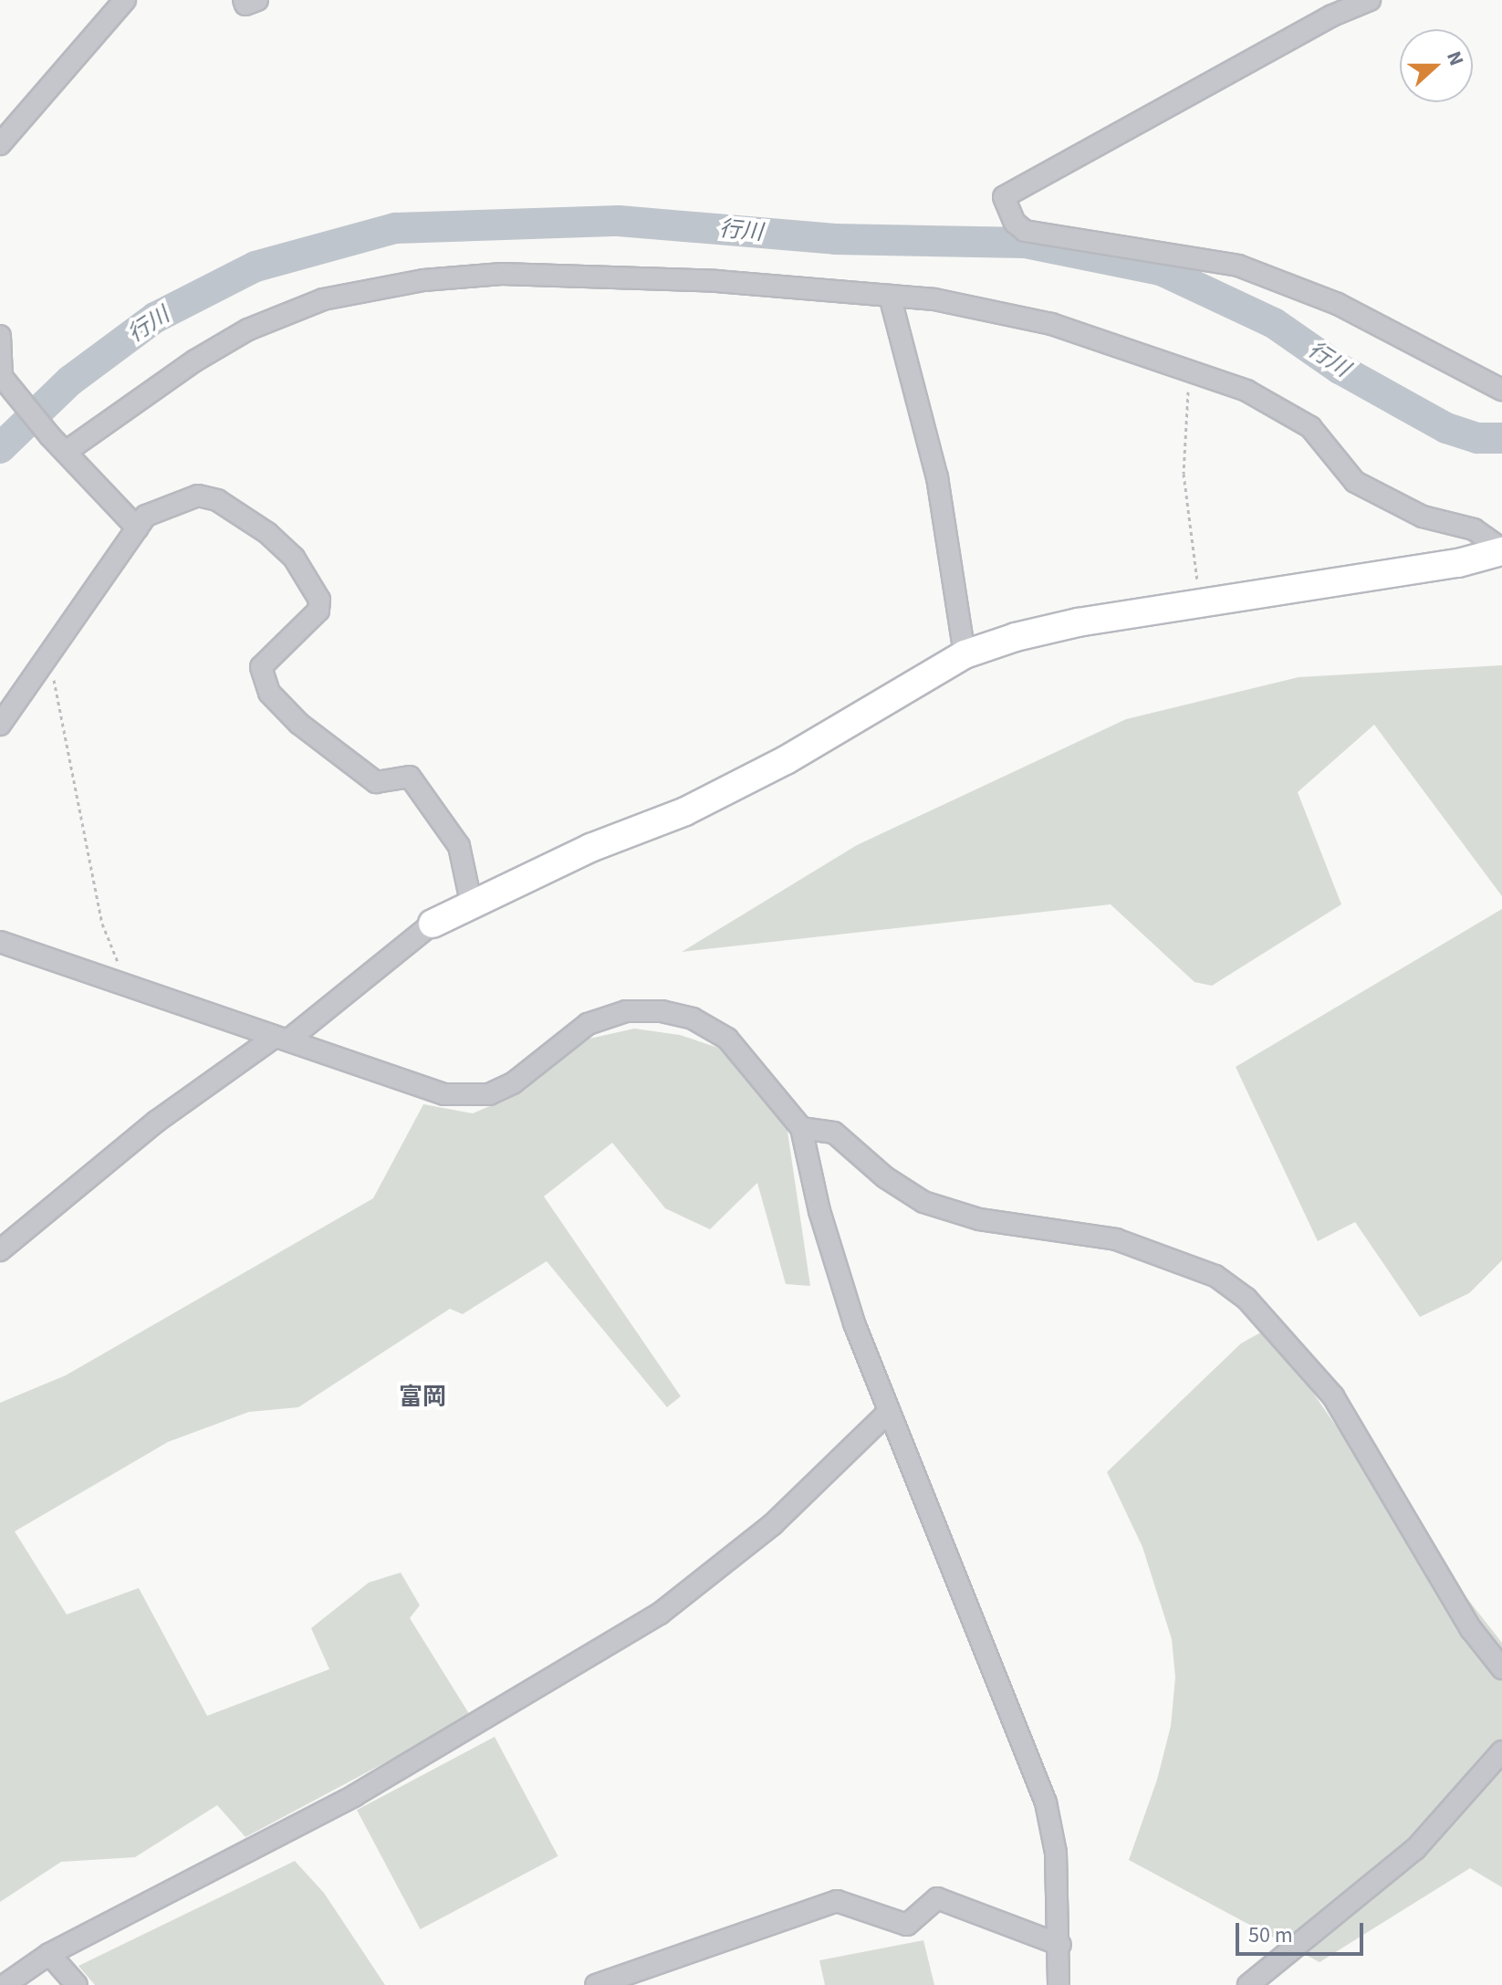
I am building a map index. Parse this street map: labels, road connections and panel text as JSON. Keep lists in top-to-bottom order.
{
  "districts": ["富岡"],
  "water": ["行川"],
  "scale_bar": "50 m",
  "north": "right"
}
